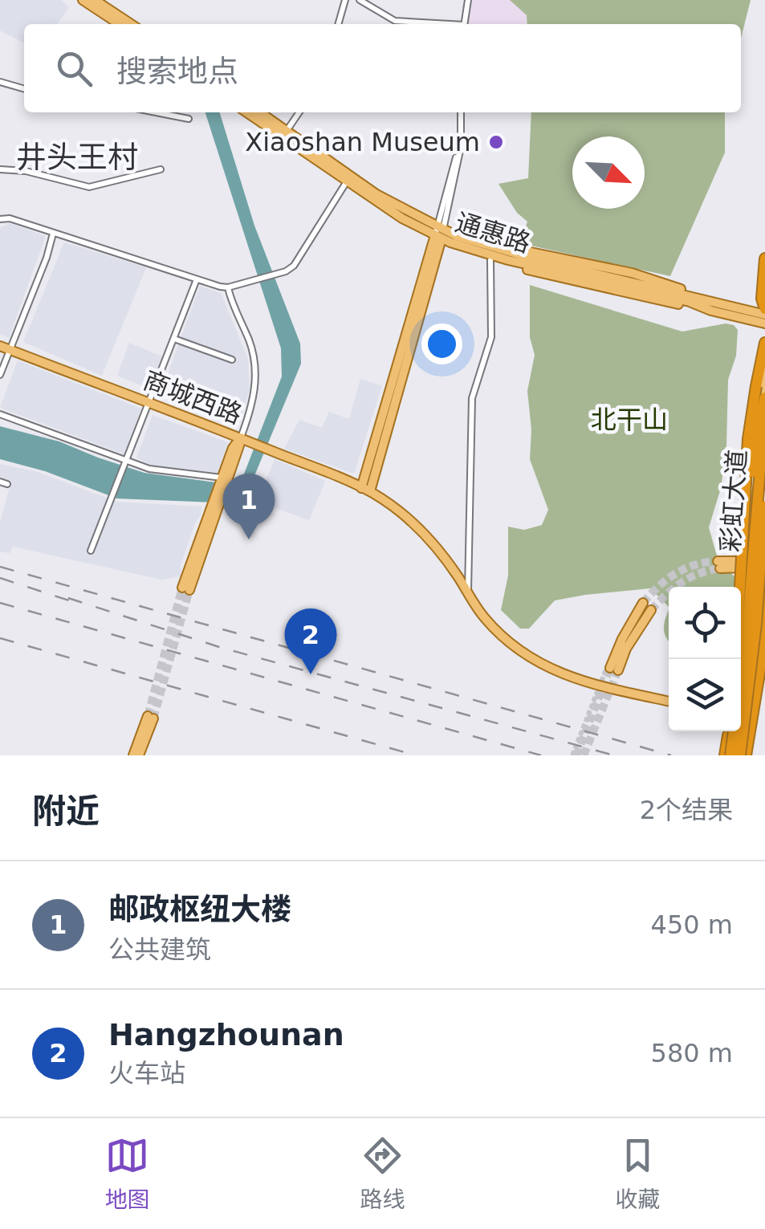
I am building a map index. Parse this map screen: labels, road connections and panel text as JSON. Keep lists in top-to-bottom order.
{
  "streets": {
    "main road": ["通惠路", "商城西路", "彩虹大道"]
  },
  "districts": ["井头王村"],
  "parks": ["北干山"],
  "places": ["Xiaoshan Museum"],
  "north": "bottom right",
  "page": {
    "search": "搜索地点",
    "pins": ["1", "2"],
    "heading": ["附近", "2个结果"],
    "list": [
      {
        "mark": "1",
        "name": "邮政枢纽大楼",
        "note": "公共建筑",
        "value": "450 m"
      },
      {
        "mark": "2",
        "name": "Hangzhounan",
        "note": "火车站",
        "value": "580 m"
      }
    ],
    "nav": ["地图", "路线", "收藏"]
  }
}
